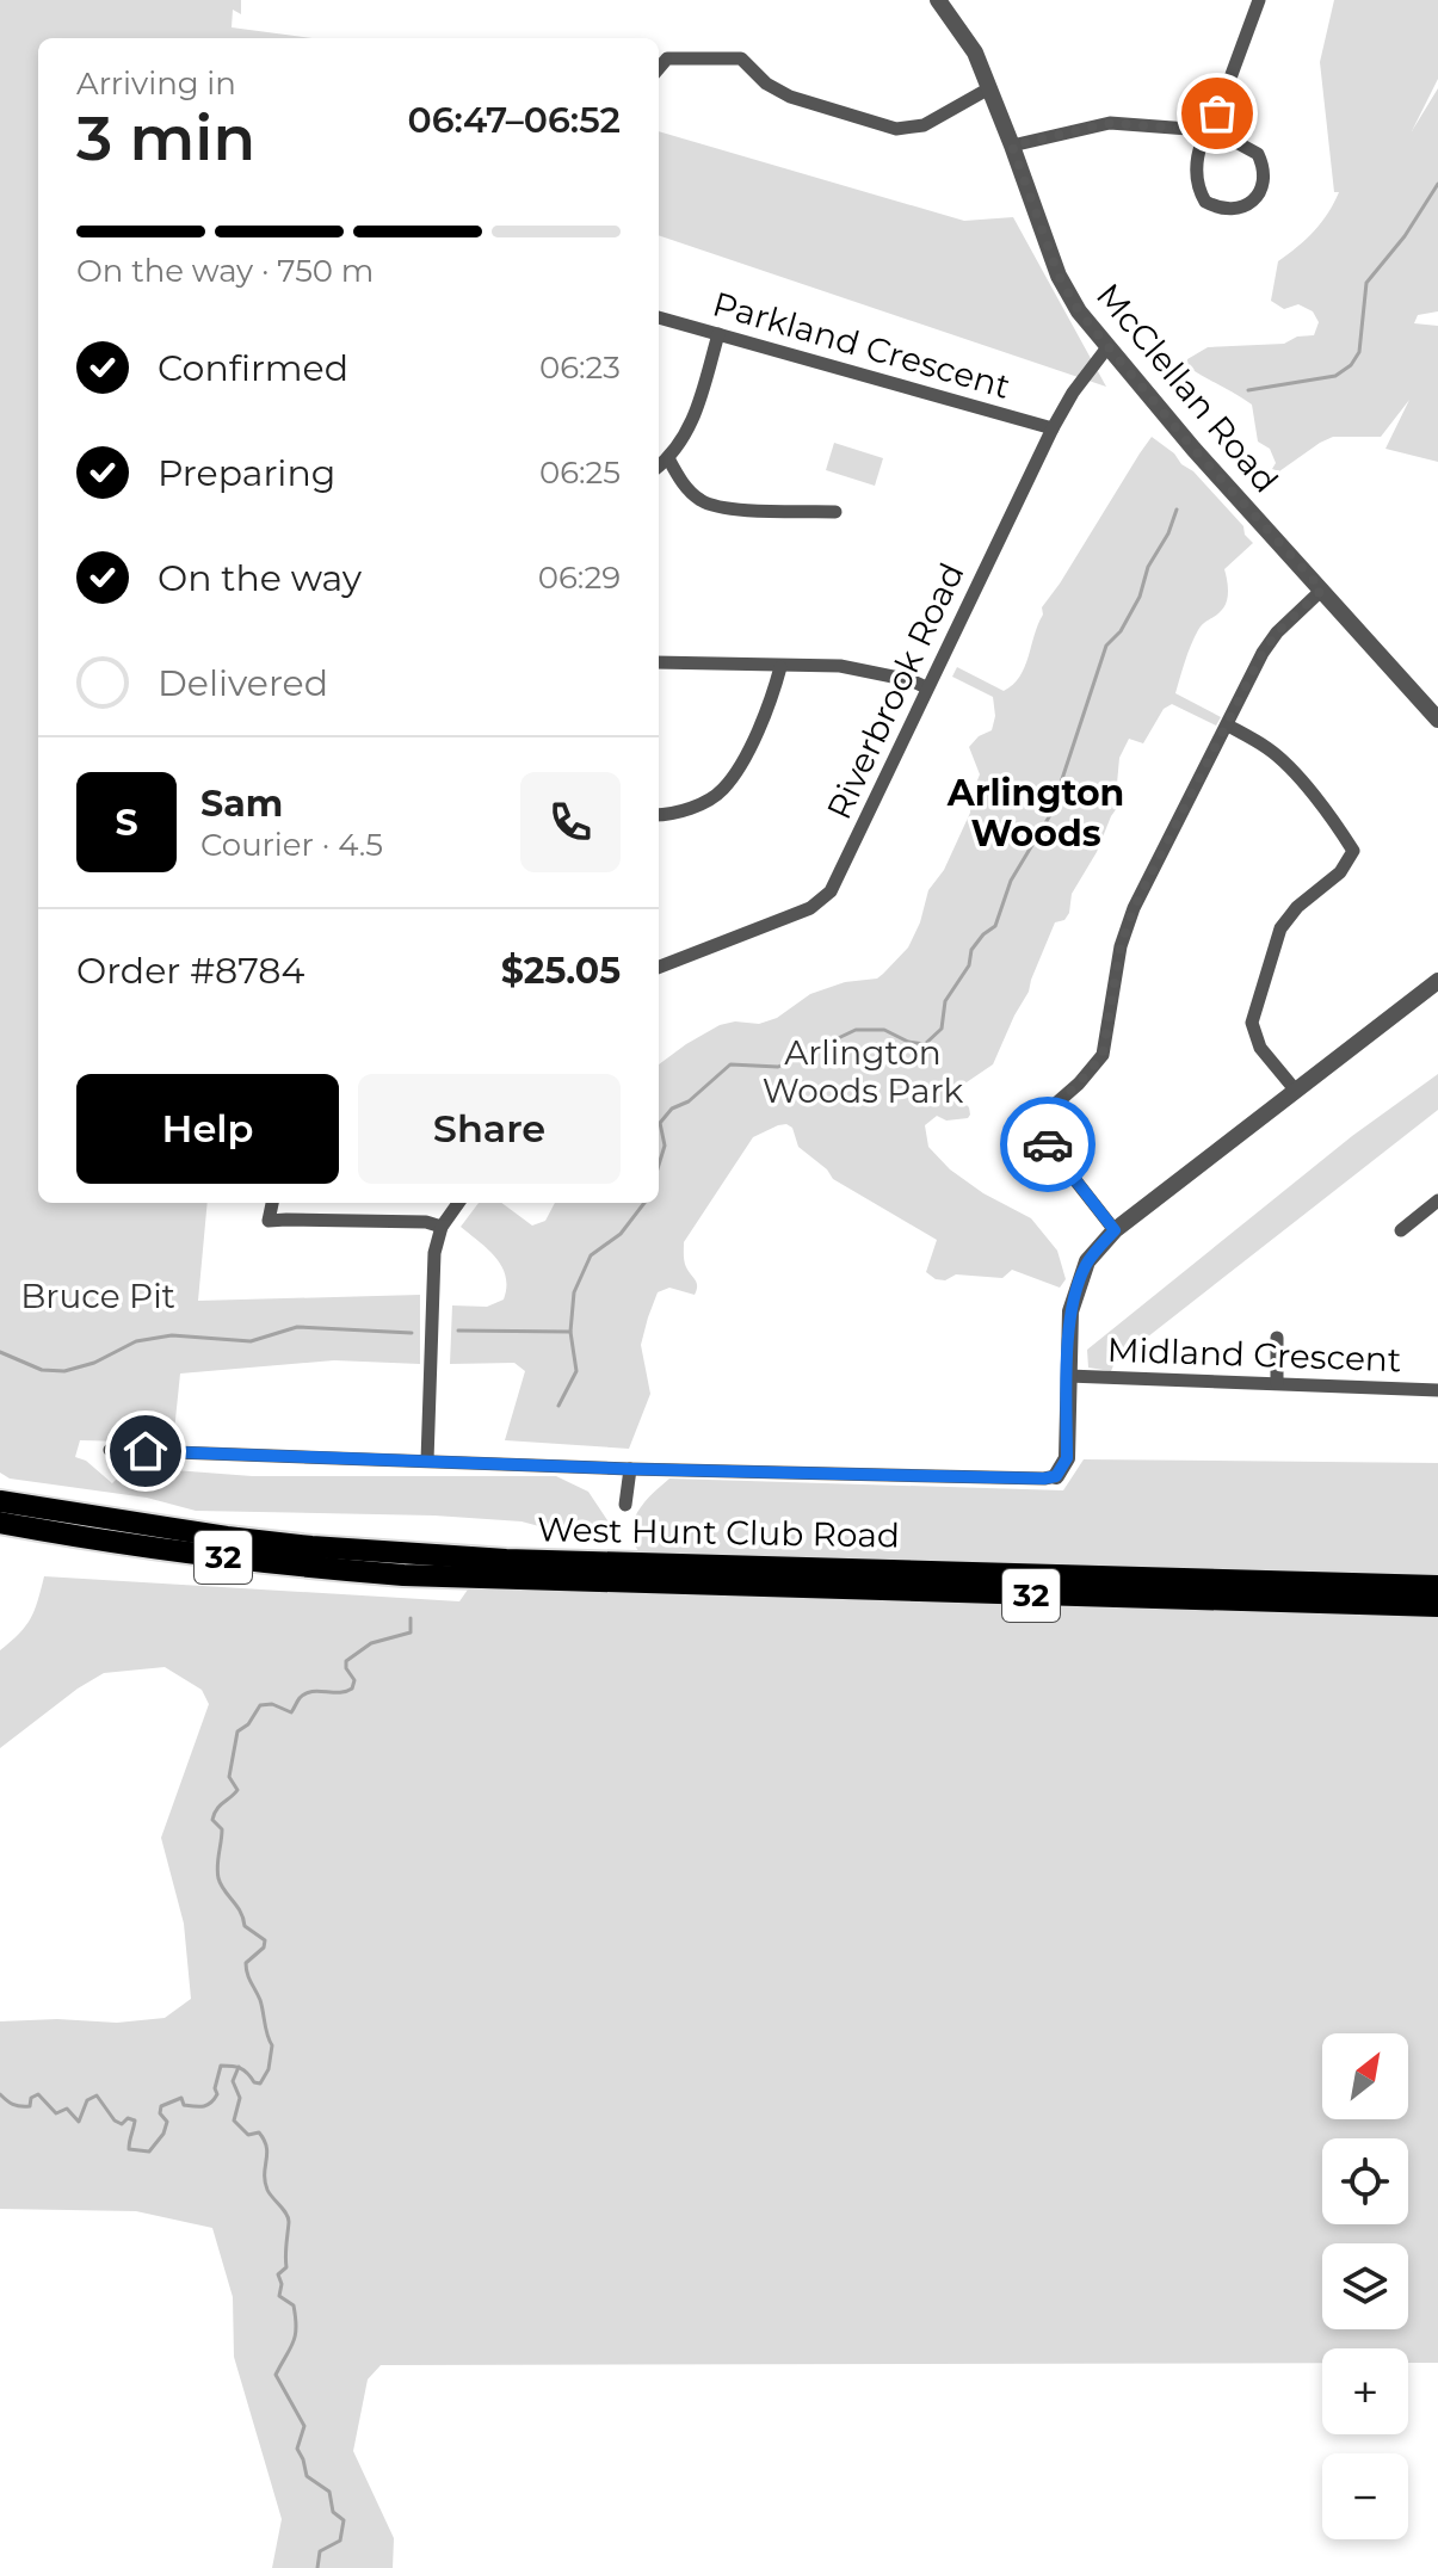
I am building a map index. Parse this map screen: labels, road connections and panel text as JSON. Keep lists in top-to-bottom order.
{
  "streets": {
    "main road": ["West Hunt Club Road", "32"],
    "street": [
      "Parkland Crescent",
      "McClellan Road",
      "Riverbrook Road",
      "Midland Crescent"
    ]
  },
  "crossings": [
    ["Parkland Crescent", "Riverbrook Road"],
    ["McClellan Road", "Riverbrook Road"]
  ],
  "districts": ["Arlington Woods"],
  "parks": ["Arlington Woods Park", "Bruce Pit"],
  "north": "top right",
  "page": {
    "heading": ["3 min", "Arriving in", "06:47–06:52"],
    "panel": [
      "Sam",
      "Courier · 4.5",
      "Order #8784",
      "$25.05"
    ],
    "bar": "On the way · 750 m",
    "list": [
      ["Confirmed", "06:23"],
      ["Preparing", "06:25"],
      ["On the way", "06:29"],
      "Delivered"
    ],
    "round": "S",
    "buttons": ["Help", "Share"],
    "map_buttons": ["+", "−"]
  }
}
